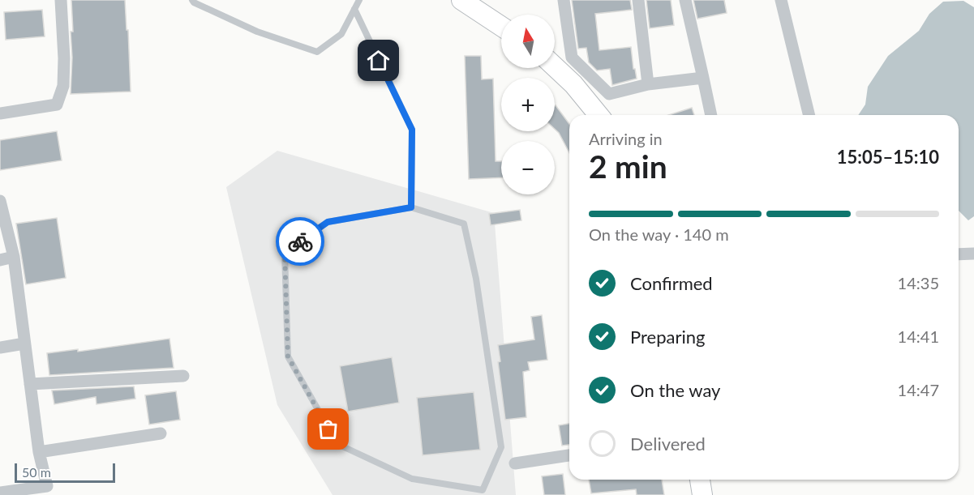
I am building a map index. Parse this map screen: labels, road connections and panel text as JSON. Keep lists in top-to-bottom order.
{
  "scale_bar": "50 m",
  "north": "top",
  "page": {
    "map_buttons": ["+", "−"],
    "heading": ["2 min", "Arriving in", "15:05–15:10"],
    "bar": "On the way · 140 m",
    "list": [
      ["Confirmed", "14:35"],
      ["Preparing", "14:41"],
      ["On the way", "14:47"],
      "Delivered"
    ],
    "scale": "50 m"
  }
}
